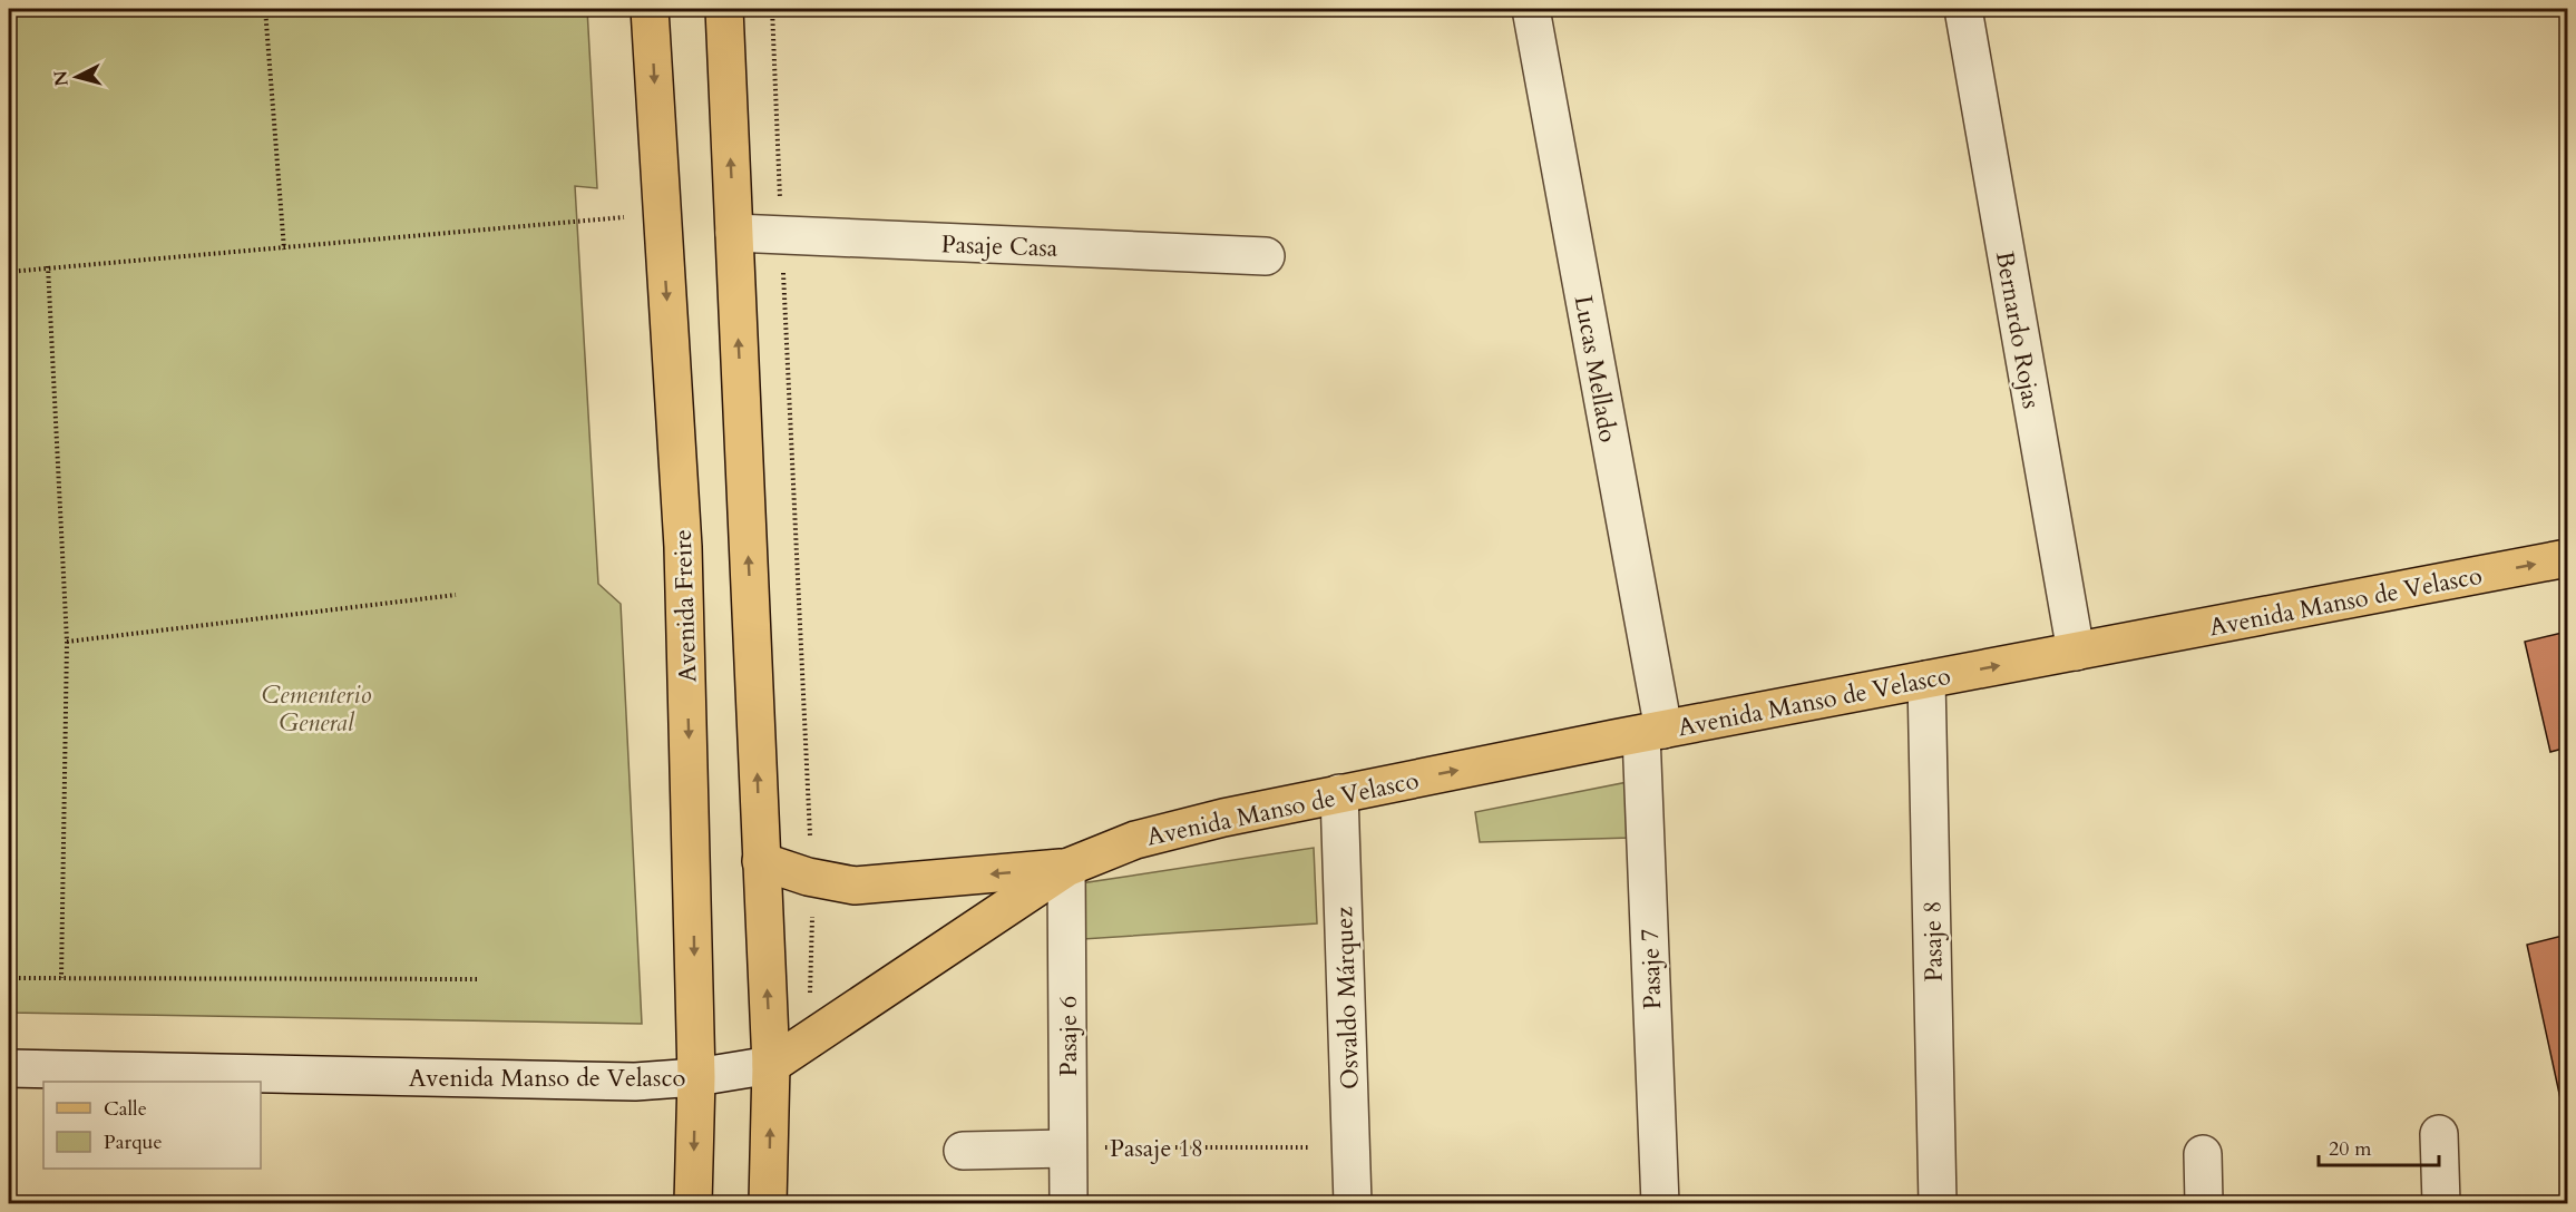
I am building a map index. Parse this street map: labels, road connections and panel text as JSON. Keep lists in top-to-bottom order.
{
  "streets": {
    "main road": ["Avenida Manso de Velasco", "Avenida Freire"],
    "street": [
      "Pasaje Casa",
      "Bernardo Rojas",
      "Lucas Mellado",
      "Pasaje 8",
      "Pasaje 7",
      "Osvaldo Márquez",
      "Pasaje 6"
    ],
    "path": ["Pasaje 18"]
  },
  "crossings": [
    ["Bernardo Rojas", "Avenida Manso de Velasco"],
    ["Lucas Mellado", "Avenida Manso de Velasco"],
    ["Lucas Mellado", "Pasaje 7"],
    ["Avenida Manso de Velasco", "Avenida Freire"],
    ["Avenida Manso de Velasco", "Pasaje 8"],
    ["Avenida Manso de Velasco", "Pasaje 7"],
    ["Avenida Manso de Velasco", "Osvaldo Márquez"],
    ["Avenida Manso de Velasco", "Pasaje 6"],
    ["Osvaldo Márquez", "Pasaje 18"],
    ["Pasaje 6", "Pasaje 18"]
  ],
  "parks": ["Cementerio General"],
  "legend": ["Calle", "Parque"],
  "scale_bar": "20 m",
  "north": "left"
}
